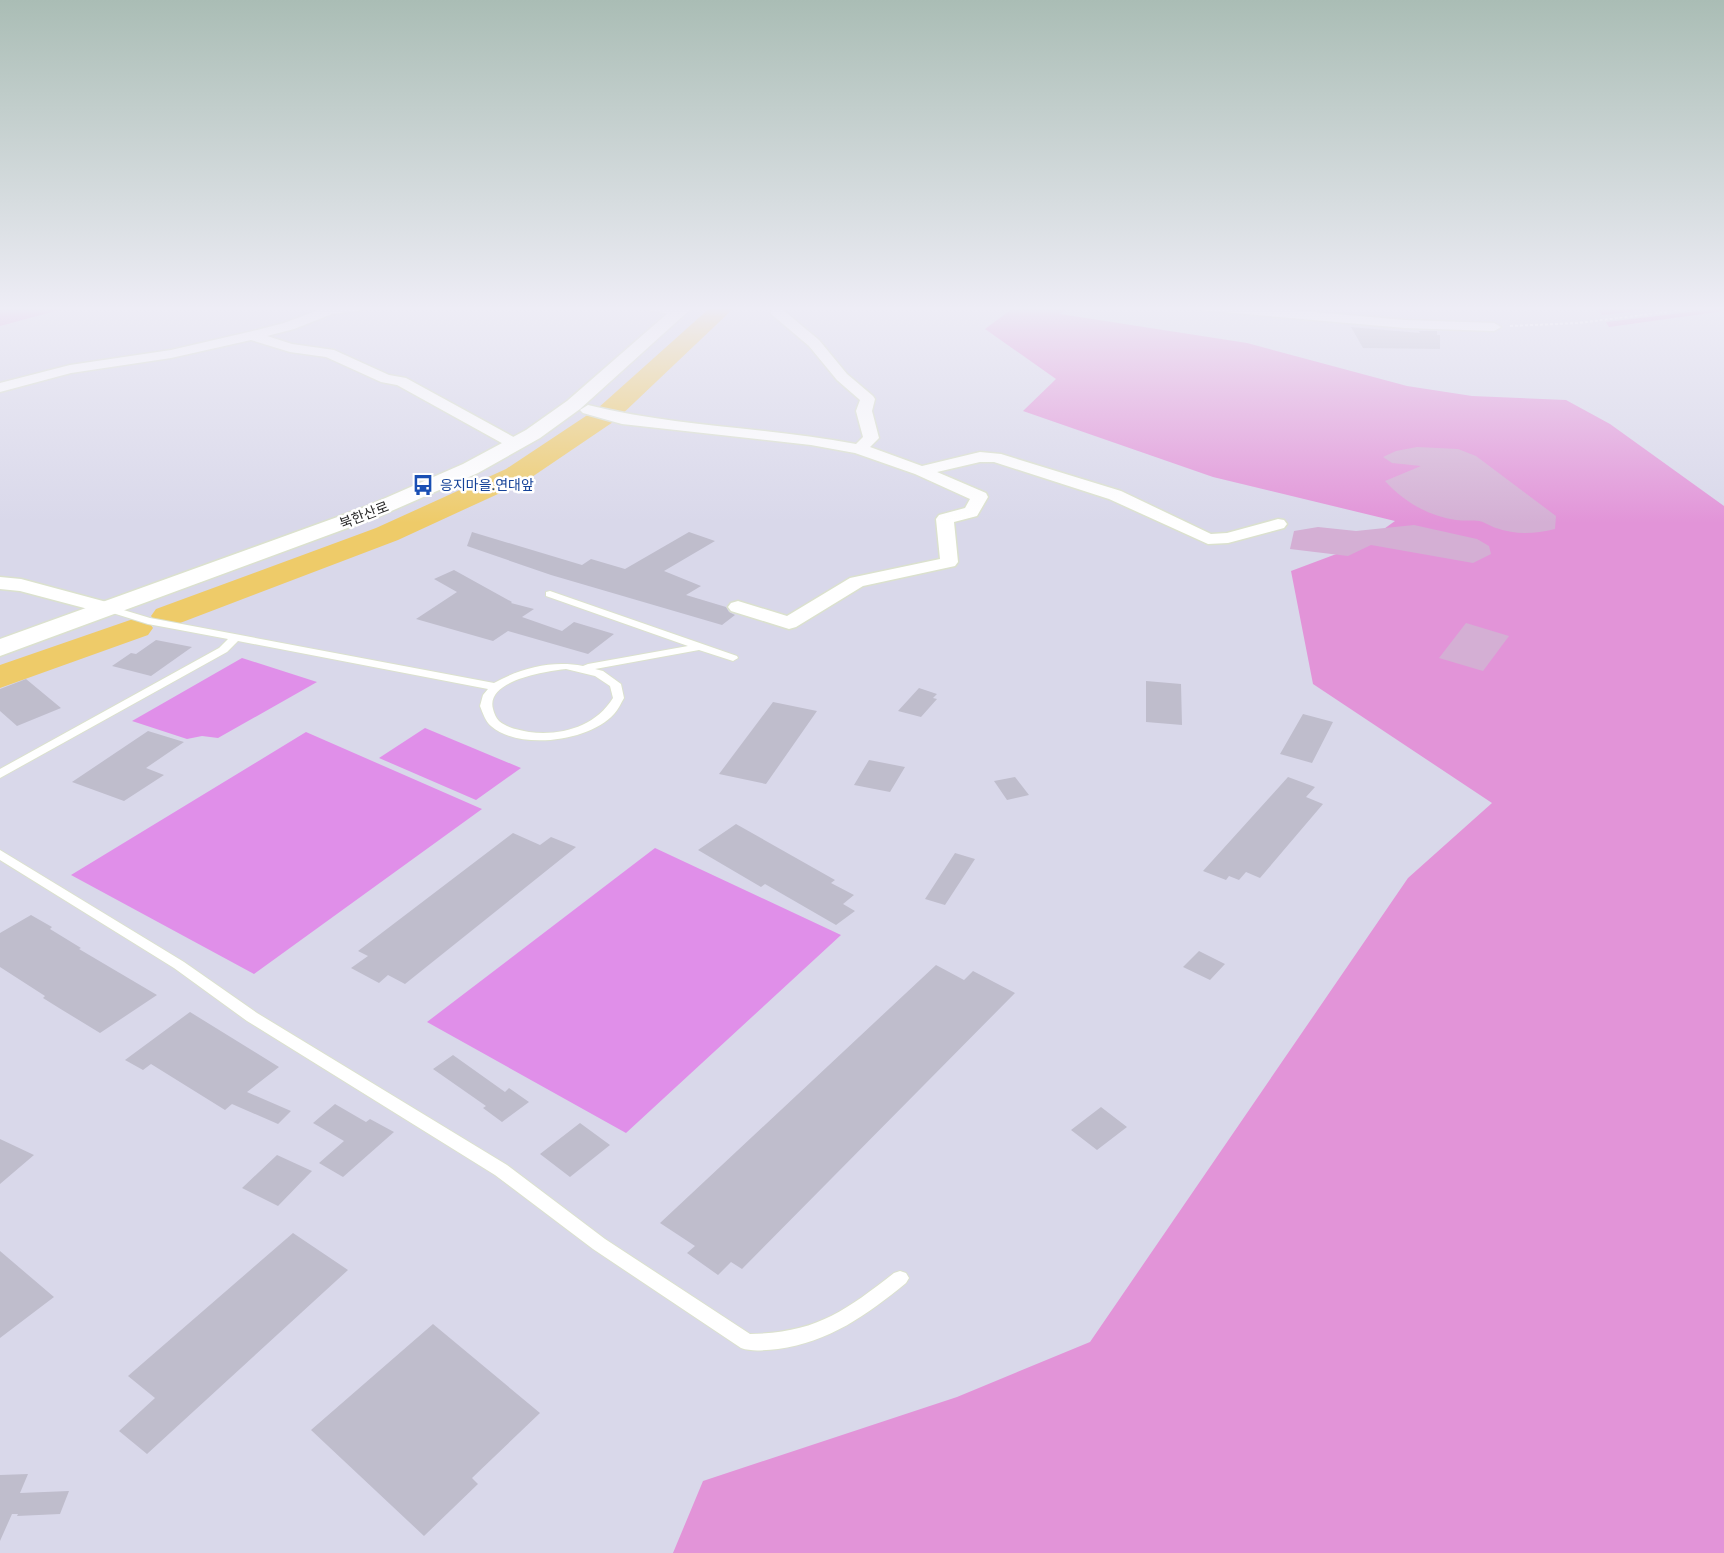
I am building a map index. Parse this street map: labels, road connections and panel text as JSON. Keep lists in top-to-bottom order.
{
  "streets": {
    "street": ["북한산로"]
  },
  "places": {
    "bus stop": ["응지마을.연대앞"]
  }
}
